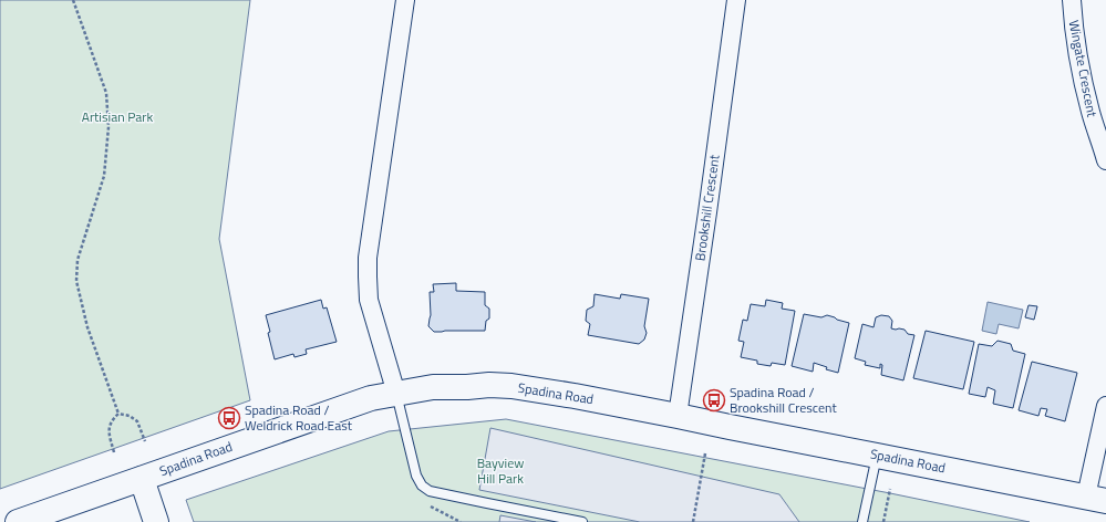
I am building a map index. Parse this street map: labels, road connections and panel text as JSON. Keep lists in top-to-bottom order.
{
  "streets": {
    "street": ["Wingate Crescent", "Brookshill Crescent", "Spadina Road"]
  },
  "crossings": [
    ["Brookshill Crescent", "Spadina Road"]
  ],
  "parks": ["Artisian Park", "Bayview Hill Park"],
  "places": {
    "bus stop": ["Spadina Road / Brookshill Crescent", "Spadina Road / Weldrick Road East"]
  }
}
